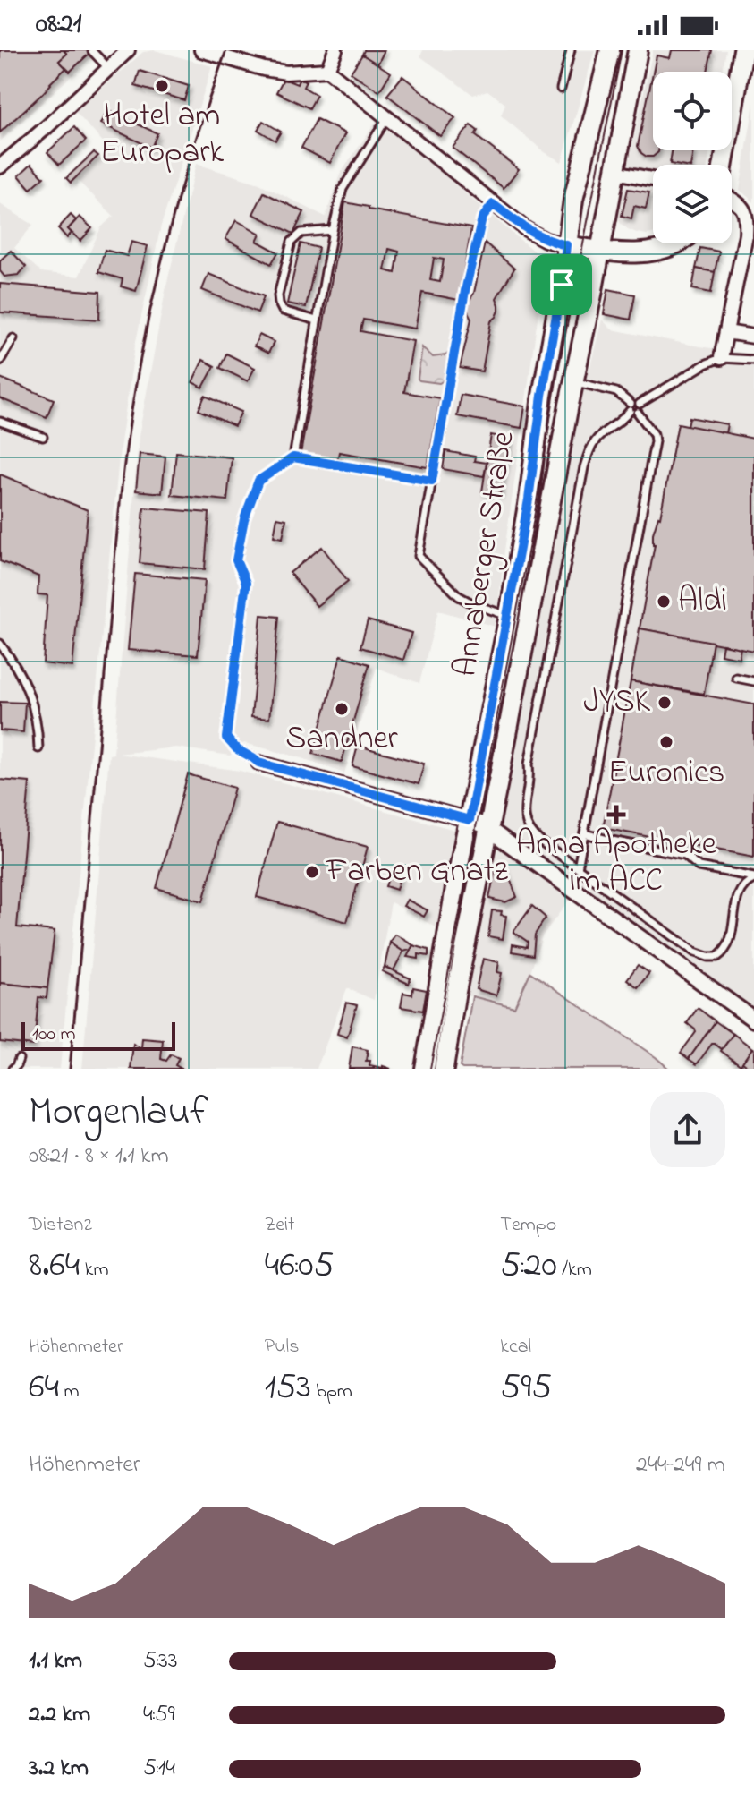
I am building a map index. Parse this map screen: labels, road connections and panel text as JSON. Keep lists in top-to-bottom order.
{
  "streets": {
    "main road": ["Annaberger Straße"]
  },
  "places": {
    "other": [
      "Hotel am Europark",
      "Aldi",
      "JYSK",
      "Sandner",
      "Euronics",
      "Farben Gnatz"
    ],
    "health": ["Anna Apotheke im ACC"]
  },
  "scale_bar": "100 m",
  "page": {
    "status": "08:21",
    "scale": "100 m",
    "heading": ["Morgenlauf", "08:21 · 8 × 1.1 km"],
    "stats": [
      ["Distanz", "8.64 km"],
      ["Zeit", "46:05"],
      ["Tempo", "5:20 /km"],
      ["Höhenmeter", "64 m"],
      ["Puls", "153 bpm"],
      ["kcal", "595"]
    ],
    "chart": ["Höhenmeter", "244–249 m"],
    "list": [
      {
        "name": "1.1 km",
        "note": "5:33"
      },
      {
        "name": "2.2 km",
        "note": "4:59"
      },
      {
        "name": "3.2 km",
        "note": "5:14"
      }
    ]
  }
}
